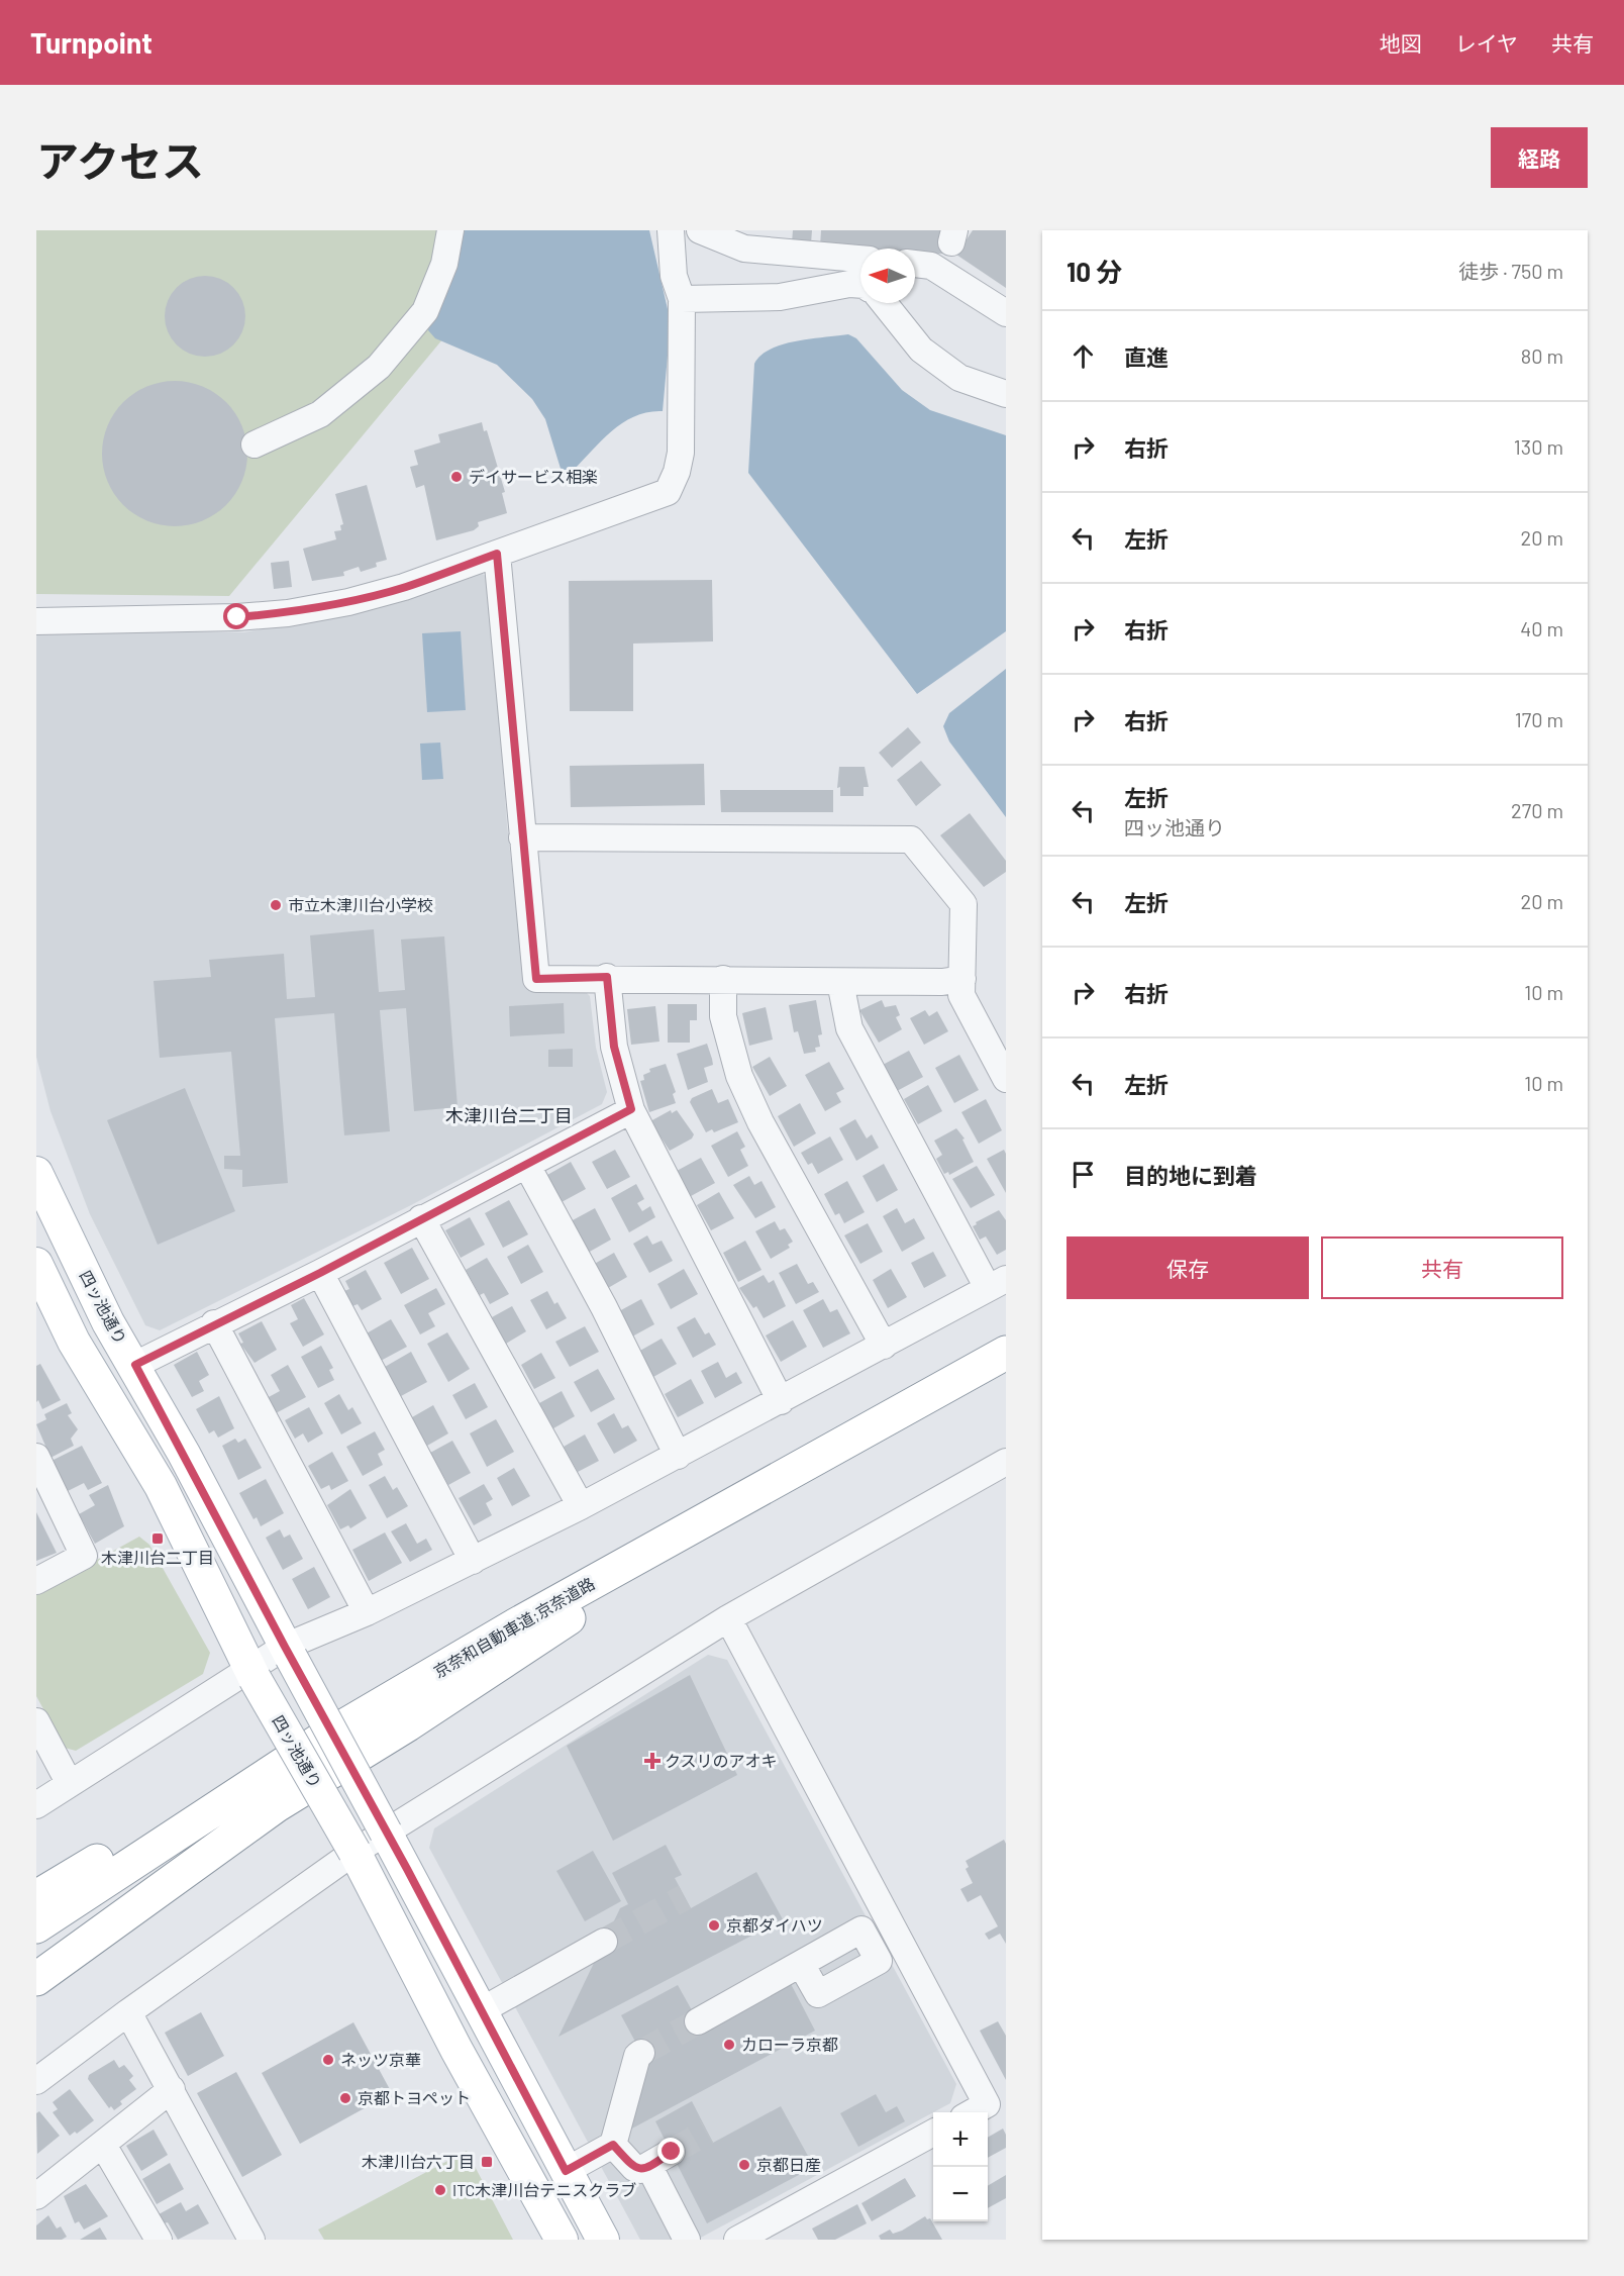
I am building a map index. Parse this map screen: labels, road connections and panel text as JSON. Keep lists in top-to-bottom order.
{
  "streets": {
    "highway": ["京奈和自動車道;京奈道路"],
    "main road": ["四ッ池通り"]
  },
  "districts": ["木津川台二丁目"],
  "places": {
    "other": [
      "デイサービス相楽",
      "市立木津川台小学校",
      "京都ダイハツ",
      "カローラ京都",
      "ネッツ京華",
      "京都トヨペット",
      "京都日産",
      "ITC木津川台テニスクラブ"
    ],
    "transit": ["木津川台二丁目", "木津川台六丁目"],
    "health": ["クスリのアオキ"]
  },
  "north": "left",
  "page": {
    "header": "Turnpoint",
    "nav": ["地図", "レイヤ", "共有"],
    "title": "アクセス",
    "buttons": [
      "経路",
      ["保存", "共有"]
    ],
    "heading": ["10 分", "徒歩 · 750 m"],
    "list": [
      ["直進", "80 m"],
      ["右折", "130 m"],
      ["左折", "20 m"],
      ["右折", "40 m"],
      ["右折", "170 m"],
      ["左折", "四ッ池通り", "270 m"],
      ["左折", "20 m"],
      ["右折", "10 m"],
      ["左折", "10 m"],
      "目的地に到着"
    ],
    "map_buttons": ["+", "−"]
  }
}
